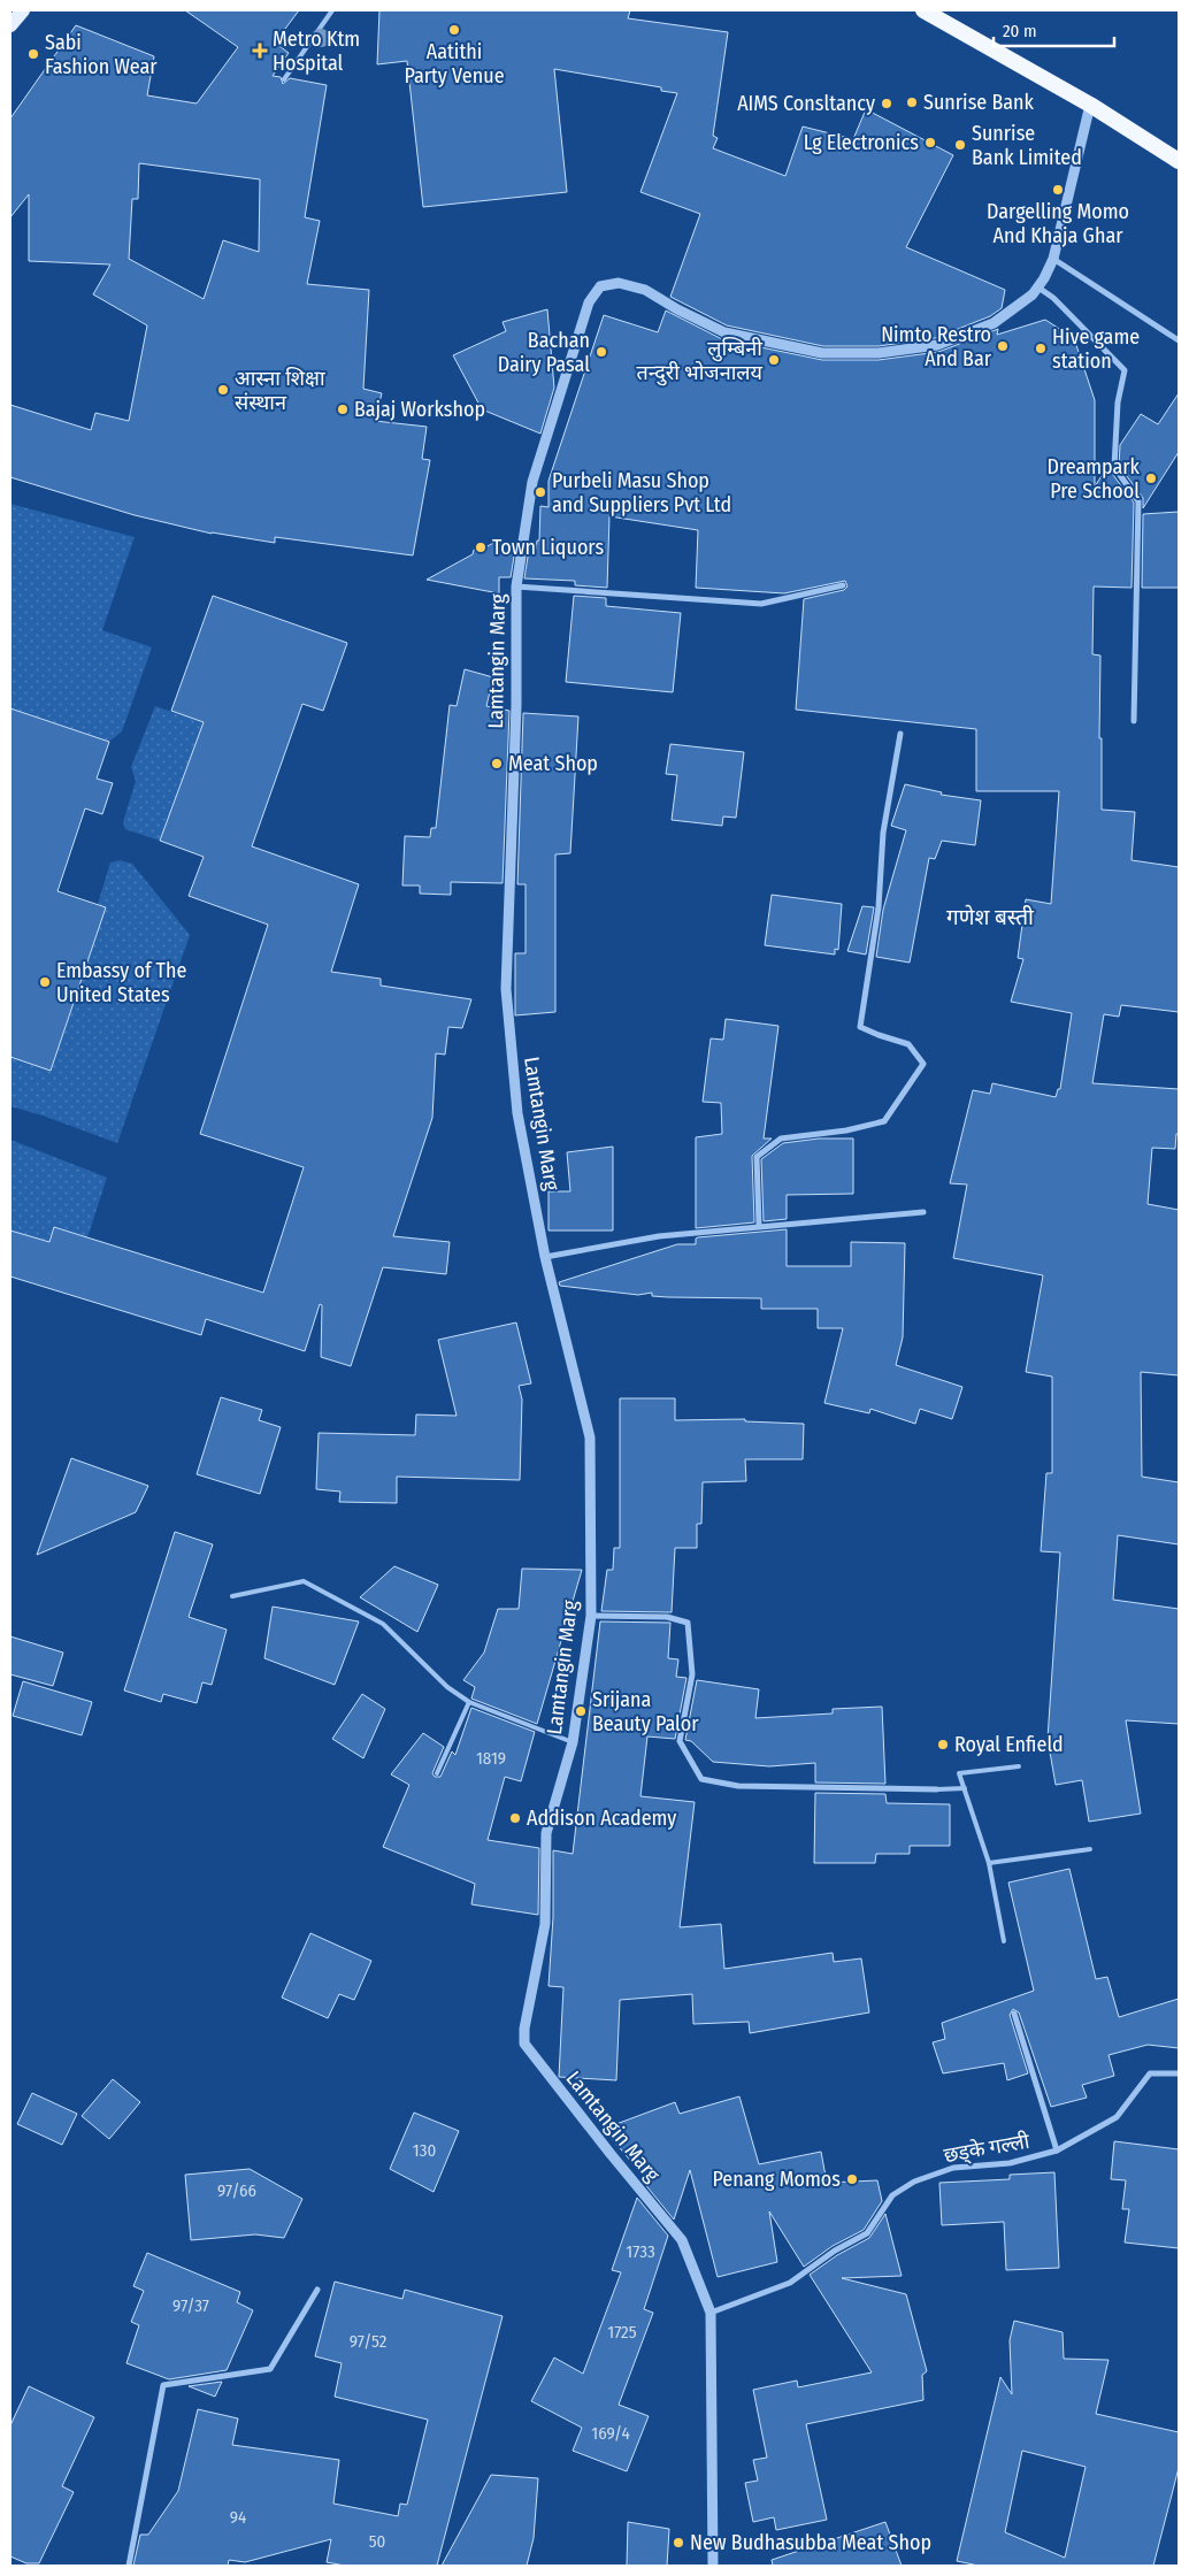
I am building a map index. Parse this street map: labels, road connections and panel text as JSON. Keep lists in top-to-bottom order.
{
  "streets": {
    "street": ["Lamtangin Marg", "छड्के गल्ली"]
  },
  "crossings": [
    ["Lamtangin Marg", "छड्के गल्ली"]
  ],
  "districts": ["गणेश बस्ती"],
  "places": {
    "other": [
      "Aatithi Party Venue",
      "Sabi Fashion Wear",
      "Sunrise Bank",
      "AIMS Consltancy",
      "Lg Electronics",
      "Sunrise Bank Limited",
      "Dargelling Momo And Khaja Ghar",
      "Nimto Restro And Bar",
      "Hive game station",
      "Bachan Dairy Pasal",
      "लुम्बिनी तन्दुरी भोजनालय",
      "आस्ना शिक्षा संस्थान",
      "Bajaj Workshop",
      "Dreampark Pre School",
      "Purbeli Masu Shop and Suppliers Pvt Ltd",
      "Town Liquors",
      "Meat Shop",
      "Embassy of The United States",
      "Srijana Beauty Palor",
      "Royal Enfield",
      "Addison Academy",
      "Penang Momos",
      "New Budhasubba Meat Shop"
    ],
    "health": ["Metro Ktm Hospital"]
  },
  "house_numbers": [
    "1819",
    "130",
    "97/66",
    "1733",
    "97/37",
    "1725",
    "97/52",
    "169/4",
    "94",
    "50"
  ],
  "scale_bar": "20 m"
}
